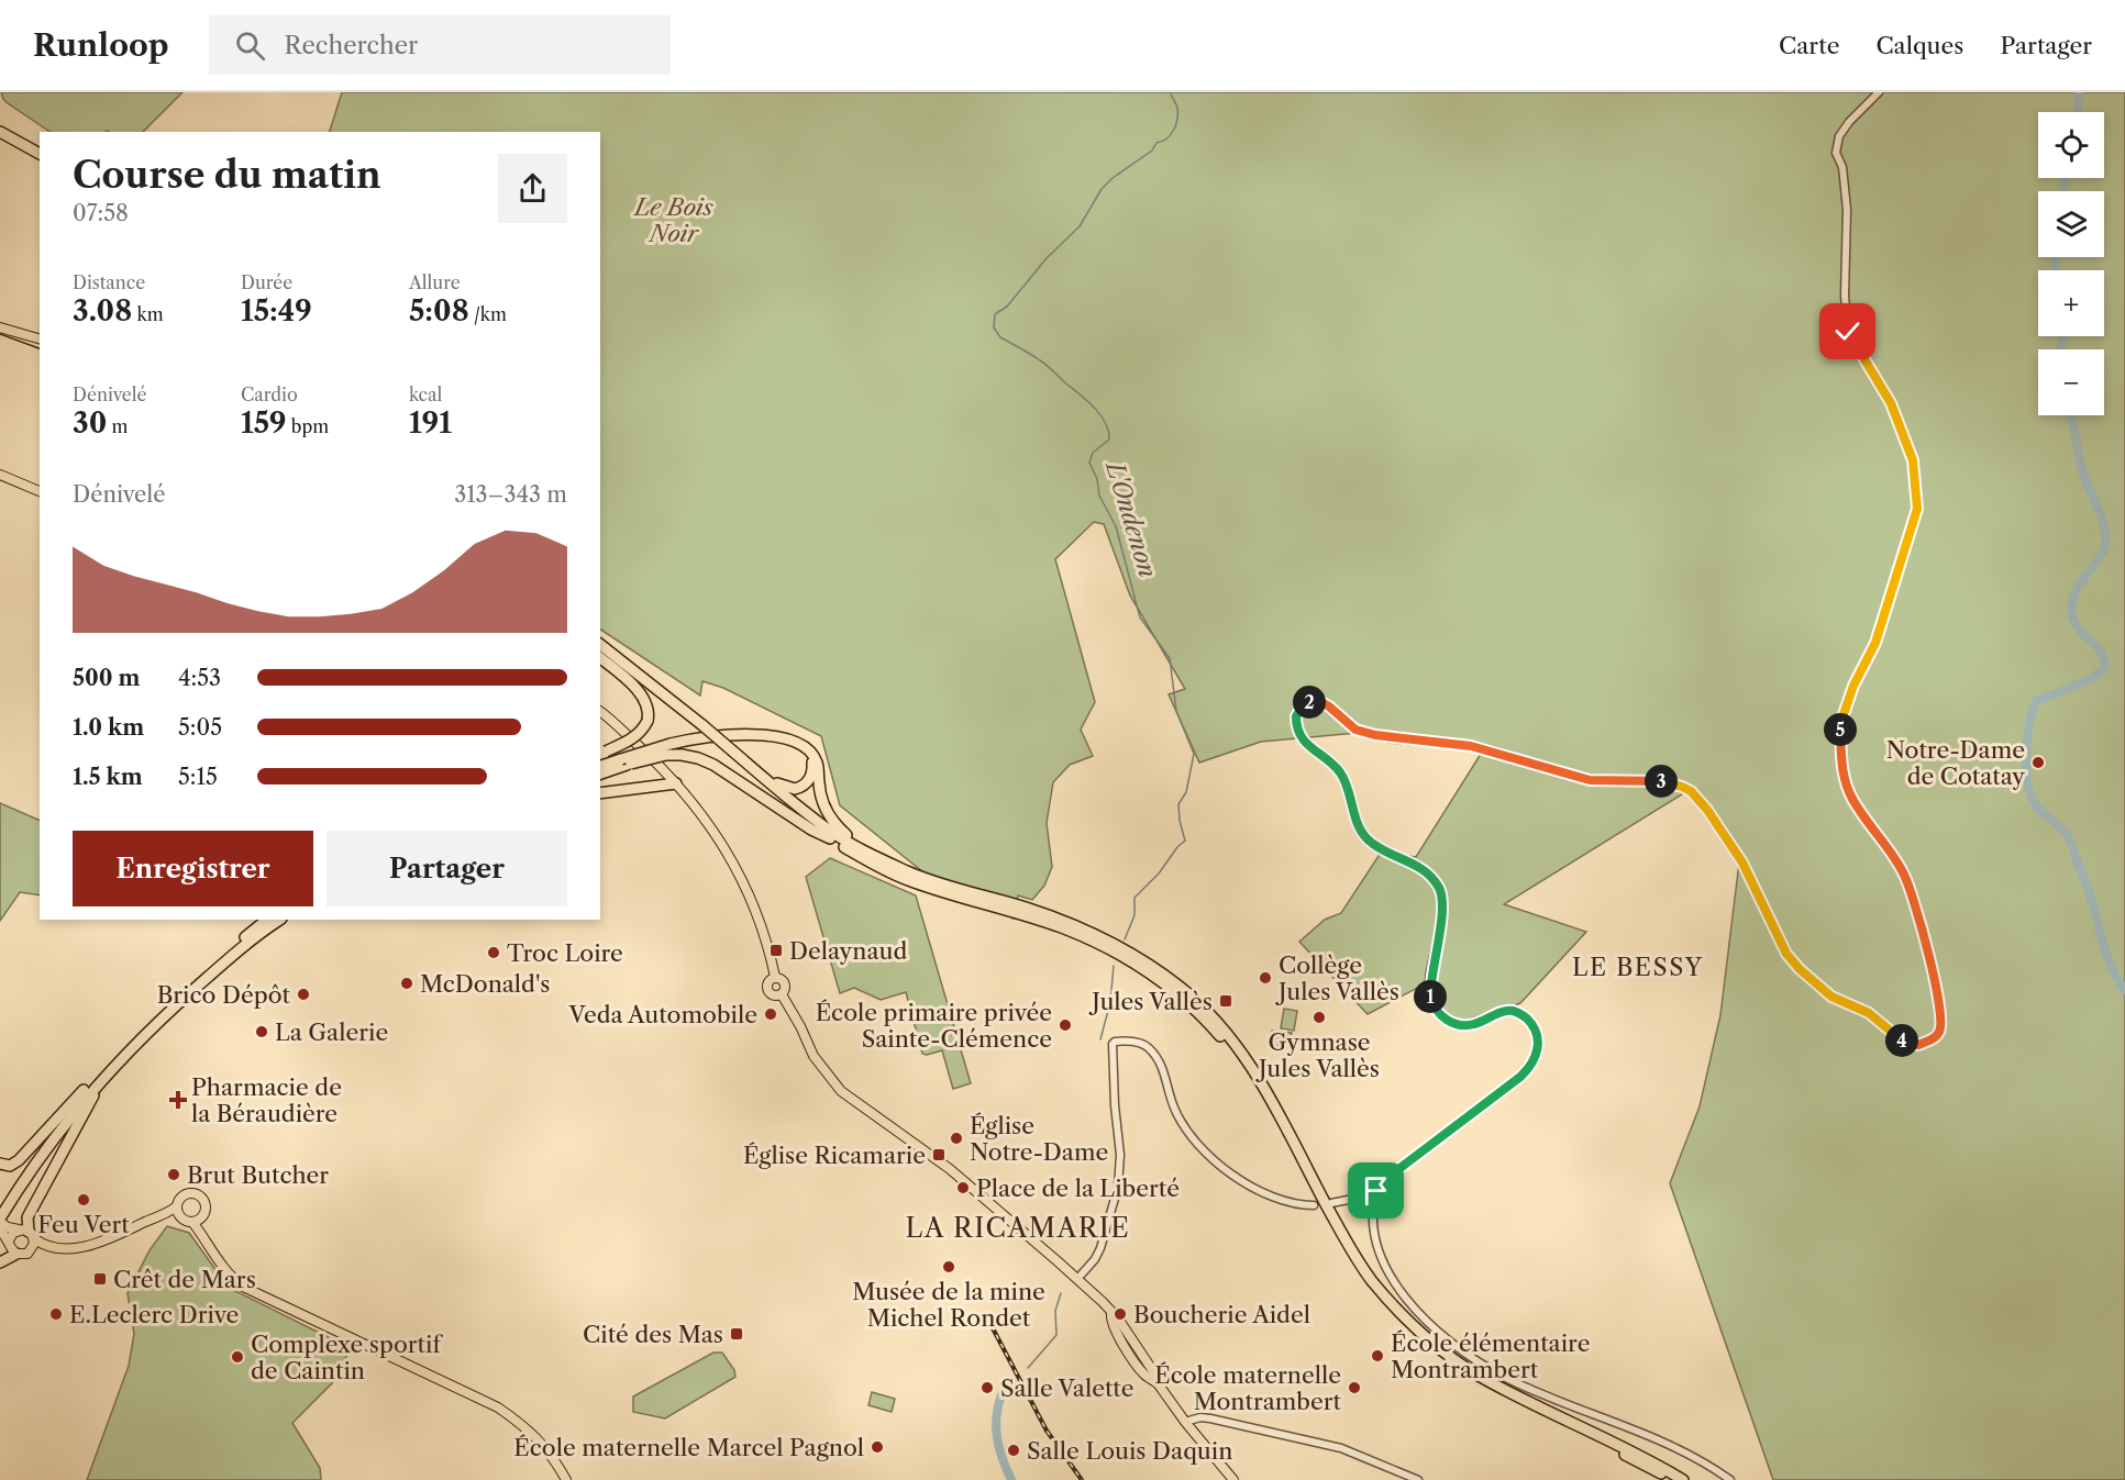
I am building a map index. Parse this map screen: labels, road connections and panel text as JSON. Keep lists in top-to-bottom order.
{
  "districts": ["LE BESSY", "LA RICAMARIE"],
  "water": ["L'Ondenon"],
  "parks": ["Le Bois Noir"],
  "places": {
    "other": [
      "Notre-Dame de Cotatay",
      "Troc Loire",
      "Collège Jules Vallès",
      "McDonald's",
      "Brico Dépôt",
      "Veda Automobile",
      "Gymnase Jules Vallès",
      "École primaire privée Sainte-Clémence",
      "La Galerie",
      "Église Notre-Dame",
      "Brut Butcher",
      "Place de la Liberté",
      "Feu Vert",
      "Musée de la mine Michel Rondet",
      "E.Leclerc Drive",
      "Boucherie Aidel",
      "École élémentaire Montrambert",
      "Complexe sportif de Caintin",
      "Salle Valette",
      "École maternelle Montrambert",
      "École maternelle Marcel Pagnol",
      "Salle Louis Daquin"
    ],
    "transit": [
      "Delaynaud",
      "Jules Vallès",
      "Église Ricamarie",
      "Crêt de Mars",
      "Cité des Mas"
    ],
    "health": ["Pharmacie de la Béraudière"]
  },
  "page": {
    "header": "Runloop",
    "search": "Rechercher",
    "nav": ["Carte", "Calques", "Partager"],
    "map_buttons": ["+", "−"],
    "heading": ["Course du matin", "07:58"],
    "stats": [
      ["Distance", "3.08 km"],
      ["Durée", "15:49"],
      ["Allure", "5:08 /km"],
      ["Dénivelé", "30 m"],
      ["Cardio", "159 bpm"],
      ["kcal", "191"]
    ],
    "chart": ["Dénivelé", "313–343 m"],
    "list": [
      {
        "name": "500 m",
        "note": "4:53"
      },
      {
        "name": "1.0 km",
        "note": "5:05"
      },
      {
        "name": "1.5 km",
        "note": "5:15"
      }
    ],
    "pins": [
      "2",
      "5",
      "3",
      "1",
      "4"
    ],
    "buttons": ["Enregistrer", "Partager"]
  }
}
